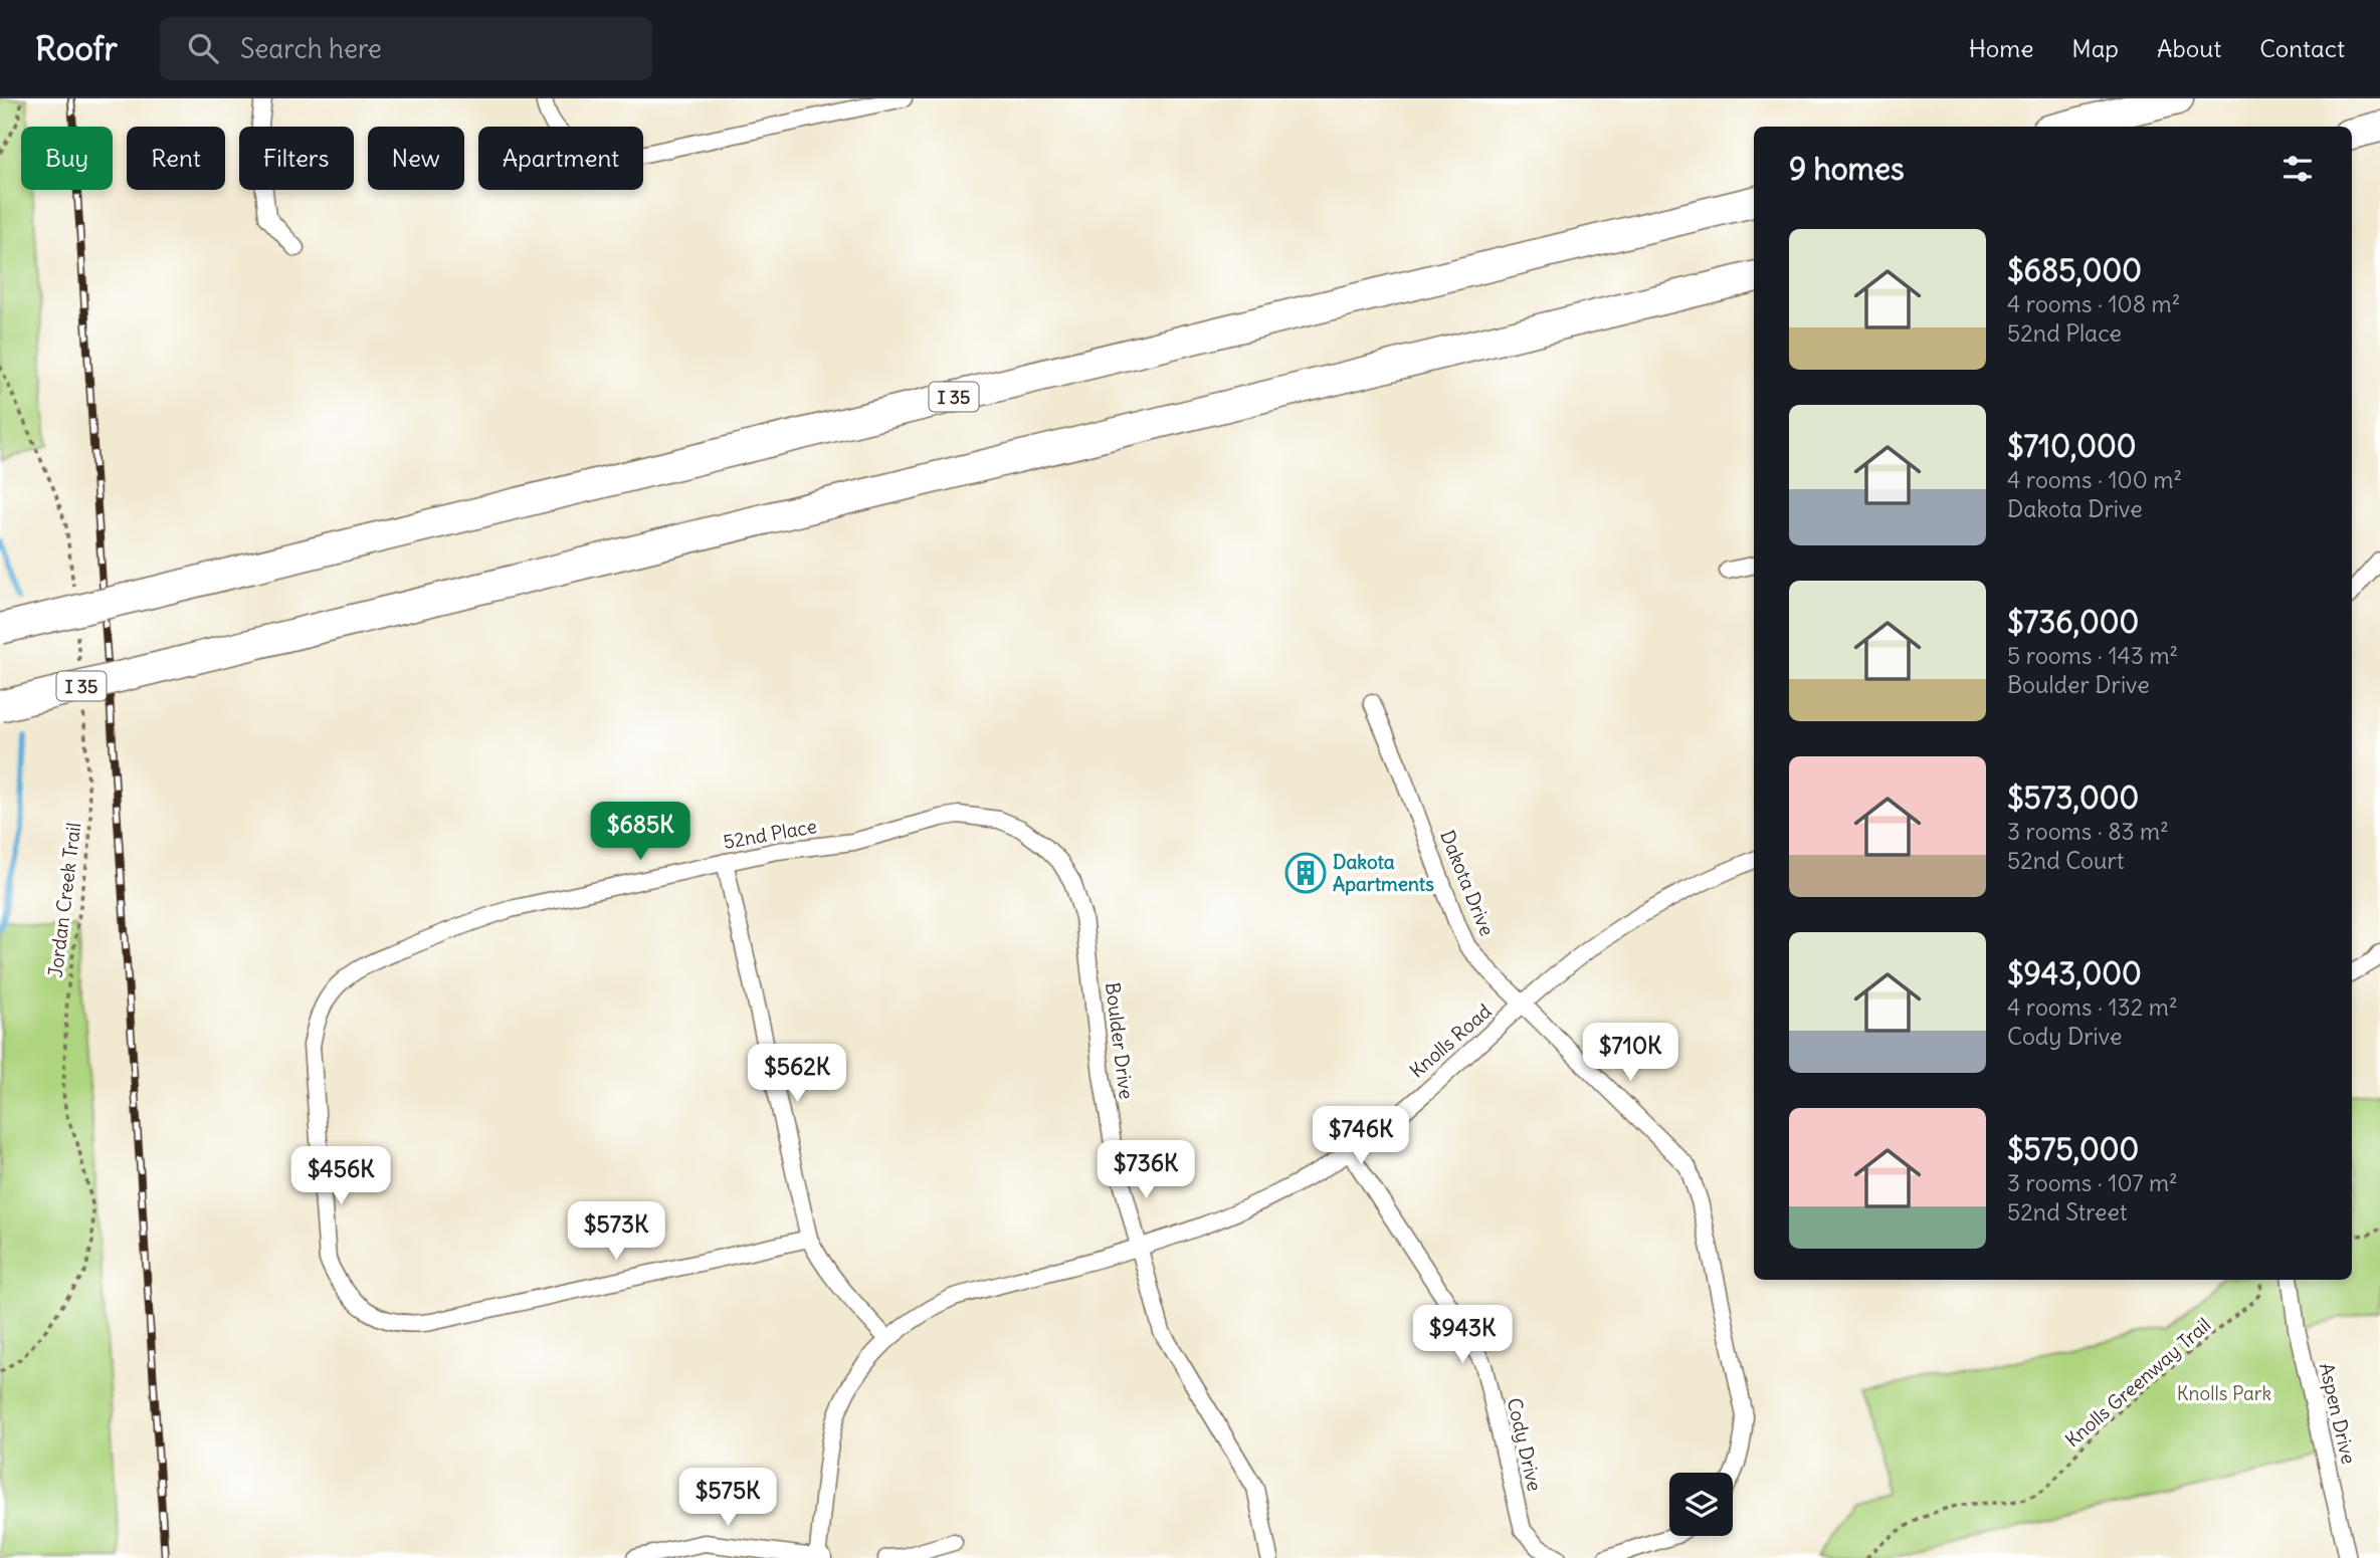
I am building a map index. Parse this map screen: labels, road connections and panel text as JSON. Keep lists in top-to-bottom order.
{
  "streets": {
    "highway": ["I 35"],
    "street": [
      "52nd Place",
      "Dakota Drive",
      "Boulder Drive",
      "Knolls Road",
      "Aspen Drive",
      "Cody Drive"
    ],
    "path": ["Jordan Creek Trail", "Knolls Greenway Trail"]
  },
  "crossings": [
    ["52nd Place", "Boulder Drive"],
    ["Dakota Drive", "Knolls Road"],
    ["Boulder Drive", "Knolls Road"],
    ["Knolls Road", "Cody Drive"]
  ],
  "parks": ["Knolls Park"],
  "places": {
    "building": ["Dakota Apartments"]
  },
  "page": {
    "header": "Roofr",
    "search": "Search here",
    "nav": [
      "Home",
      "Map",
      "About",
      "Contact"
    ],
    "chip": [
      "Buy",
      "Rent",
      "Filters",
      "New",
      "Apartment"
    ],
    "heading": "9 homes",
    "list": [
      {
        "name": "$685,000",
        "note": "4 rooms · 108 m² · 52nd Place"
      },
      {
        "name": "$710,000",
        "note": "4 rooms · 100 m² · Dakota Drive"
      },
      {
        "name": "$736,000",
        "note": "5 rooms · 143 m² · Boulder Drive"
      },
      {
        "name": "$573,000",
        "note": "3 rooms · 83 m² · 52nd Court"
      },
      {
        "name": "$943,000",
        "note": "4 rooms · 132 m² · Cody Drive"
      },
      {
        "name": "$575,000",
        "note": "3 rooms · 107 m² · 52nd Street"
      }
    ],
    "price": [
      "$685K",
      "$710K",
      "$562K",
      "$746K",
      "$736K",
      "$456K",
      "$573K",
      "$943K",
      "$575K"
    ]
  }
}
